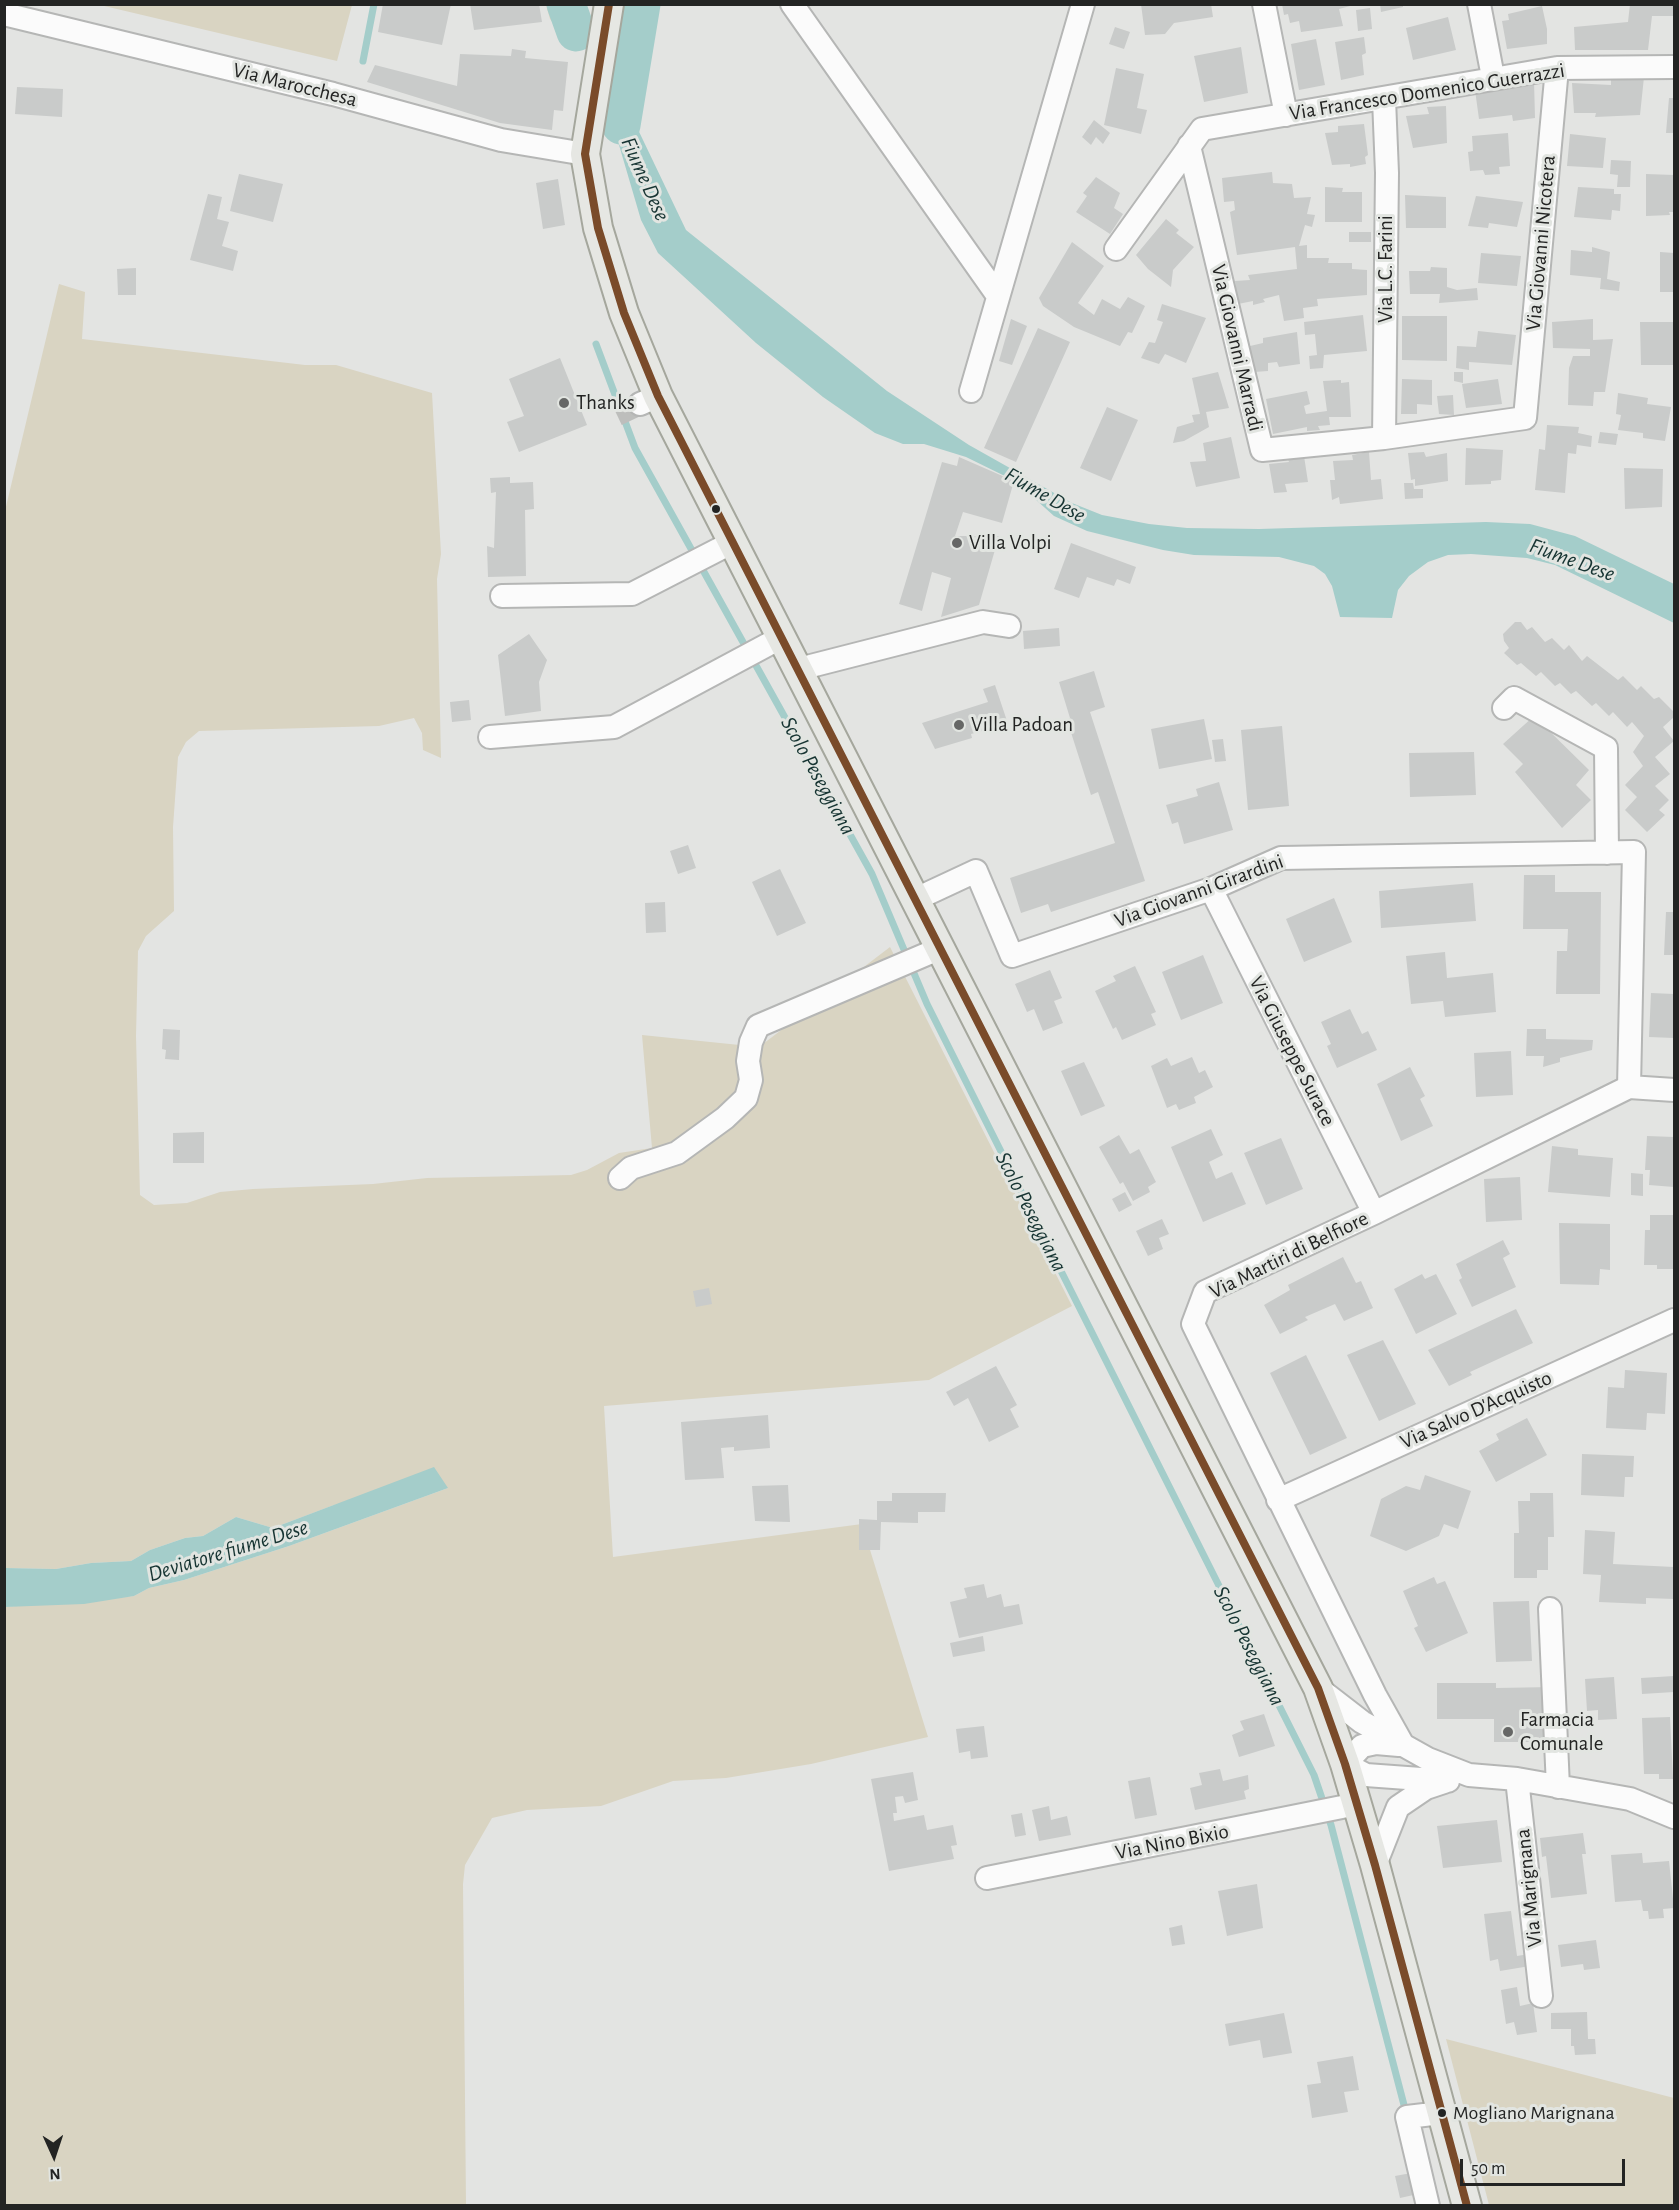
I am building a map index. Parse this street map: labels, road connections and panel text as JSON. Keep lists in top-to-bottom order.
{
  "streets": {
    "street": [
      "Via Marocchesa",
      "Via Francesco Domenico Guerrazzi",
      "Via Giovanni Nicotera",
      "Via L.C. Farini",
      "Via Giovanni Marradi",
      "Via Giovanni Girardini",
      "Via Giuseppe Surace",
      "Via Martiri di Belfiore",
      "Via Salvo D'Acquisto",
      "Via Nino Bixio",
      "Via Marignana"
    ]
  },
  "crossings": [
    ["Via Francesco Domenico Guerrazzi", "Via Giovanni Nicotera"],
    ["Via Francesco Domenico Guerrazzi", "Via L.C. Farini"],
    ["Via Francesco Domenico Guerrazzi", "Via Giovanni Marradi"],
    ["Via Giovanni Nicotera", "Via Giovanni Marradi"],
    ["Via L.C. Farini", "Via Giovanni Marradi"],
    ["Via Giovanni Girardini", "Via Giuseppe Surace"],
    ["Via Giovanni Girardini", "Via Martiri di Belfiore"],
    ["Via Giuseppe Surace", "Via Martiri di Belfiore"],
    ["Via Martiri di Belfiore", "Via Salvo D'Acquisto"]
  ],
  "water": ["Fiume Dese", "Scolo Peseggiana", "Deviatore fiume Dese"],
  "places": [
    "Thanks",
    "Villa Volpi",
    "Villa Padoan",
    "Farmacia Comunale",
    "Mogliano Marignana"
  ],
  "scale_bar": "50 m",
  "north": "bottom"
}
